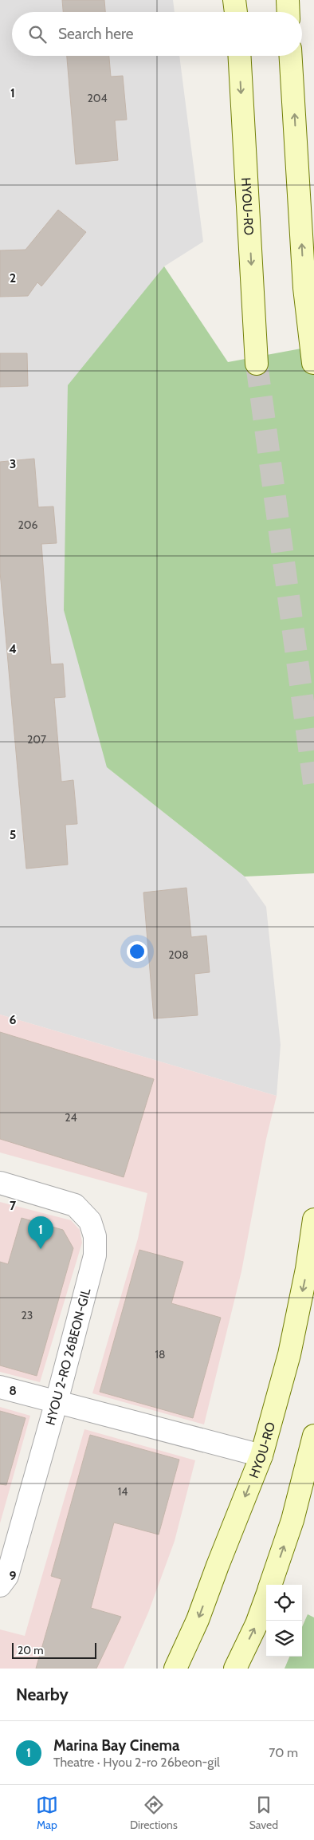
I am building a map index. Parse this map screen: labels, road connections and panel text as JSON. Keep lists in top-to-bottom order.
{
  "streets": {
    "main road": ["HYOU-RO"],
    "street": ["HYOU 2-RO 26BEON-GIL"]
  },
  "house_numbers": [
    "204",
    "206",
    "207",
    "208",
    "24",
    "23",
    "18",
    "14"
  ],
  "scale_bar": "20 m",
  "page": {
    "search": "Search here",
    "pins": "1",
    "scale": "20 m",
    "heading": "Nearby",
    "list": [
      {
        "mark": "1",
        "name": "Marina Bay Cinema",
        "note": "Theatre · Hyou 2-ro 26beon-gil",
        "value": "70 m"
      }
    ],
    "nav": ["Map", "Directions", "Saved"]
  },
  "grid": {
    "rows": [
      "1",
      "2",
      "3",
      "4",
      "5",
      "6",
      "7",
      "8",
      "9"
    ]
  }
}
